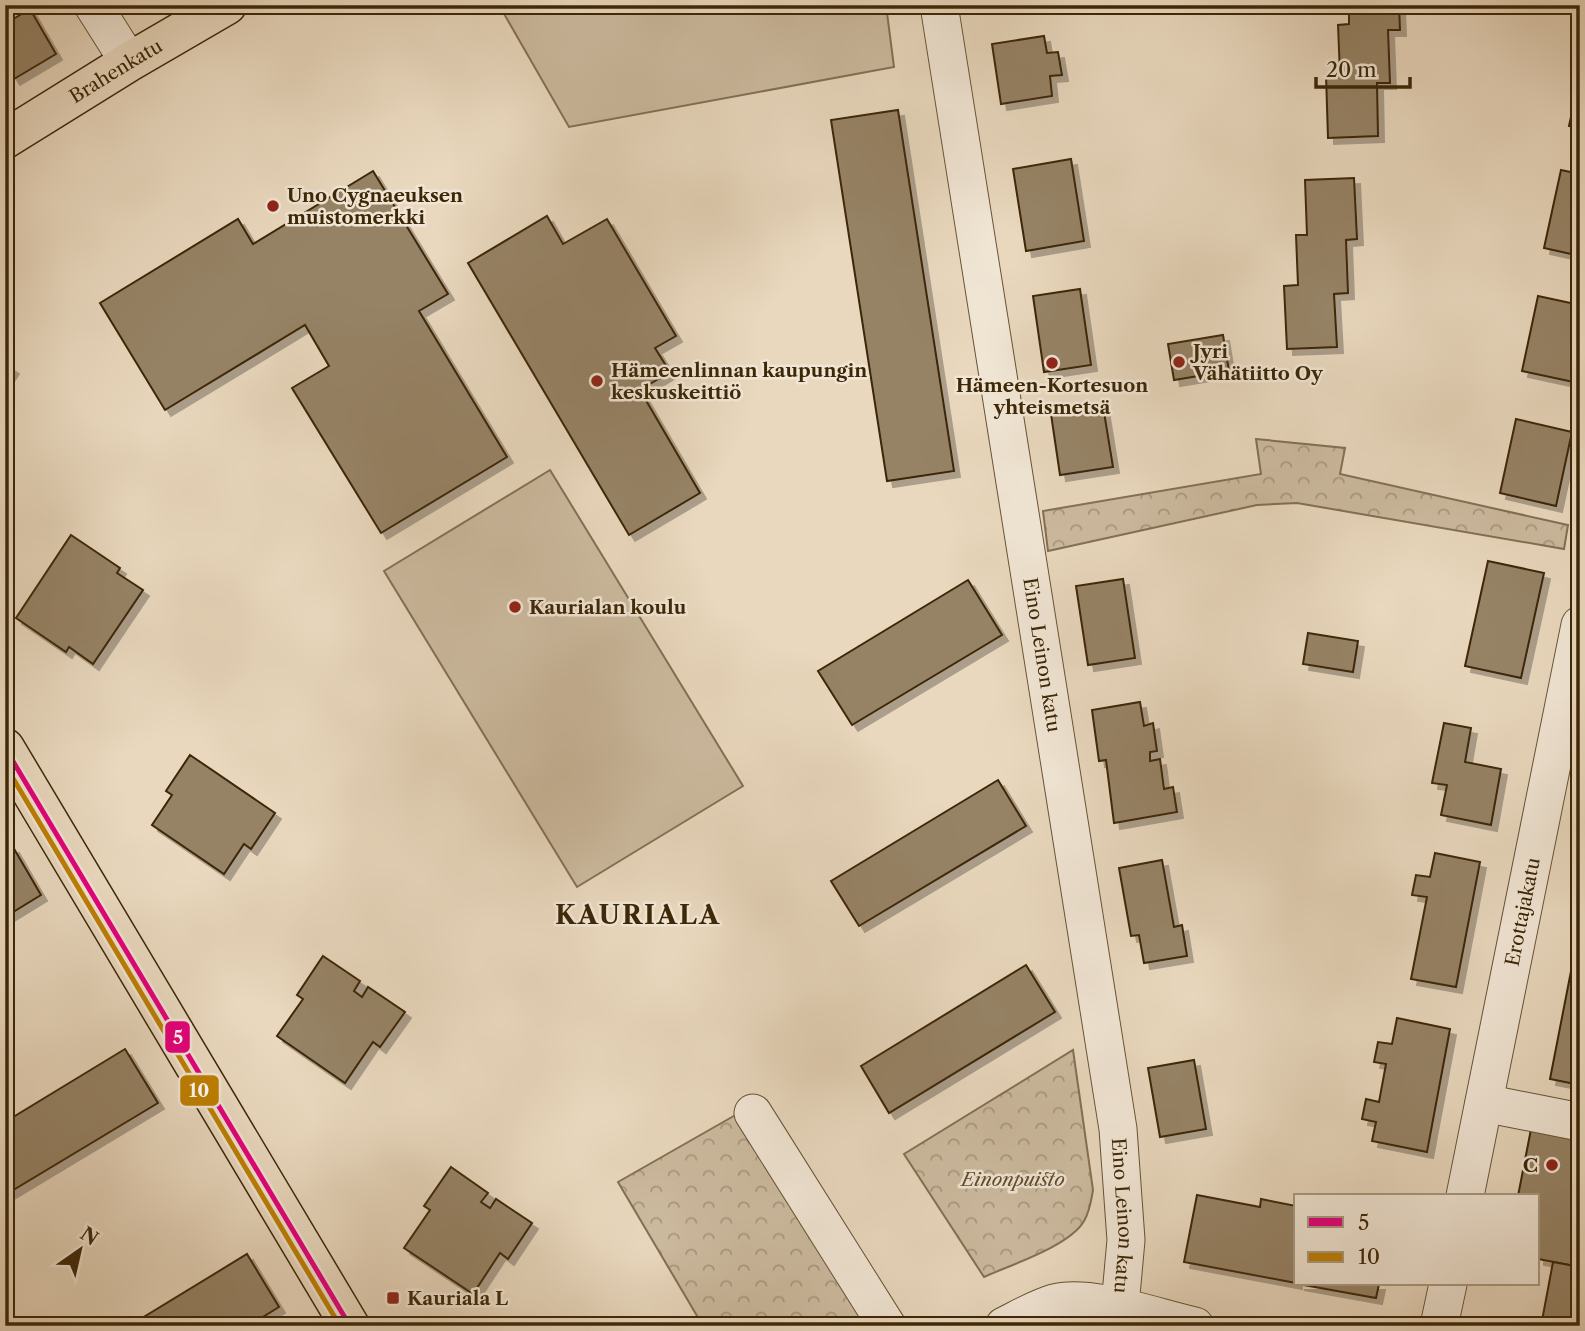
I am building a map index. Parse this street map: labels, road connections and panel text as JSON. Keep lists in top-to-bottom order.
{
  "streets": {
    "main road": ["Brahenkatu"],
    "street": ["Eino Leinon katu", "Erottajakatu"]
  },
  "districts": ["KAURIALA"],
  "parks": ["Einonpuisto"],
  "places": {
    "other": [
      "Uno Cygnaeuksen muistomerkki",
      "Jyri Vähätiitto Oy",
      "Hämeen-Kortesuon yhteismetsä",
      "Hämeenlinnan kaupungin keskuskeittiö",
      "Kaurialan koulu",
      "C"
    ],
    "transit": ["Kauriala L"]
  },
  "lines": ["transit line 5", "transit line 10"],
  "legend": ["5", "10"],
  "scale_bar": "20 m",
  "north": "top right"
}
